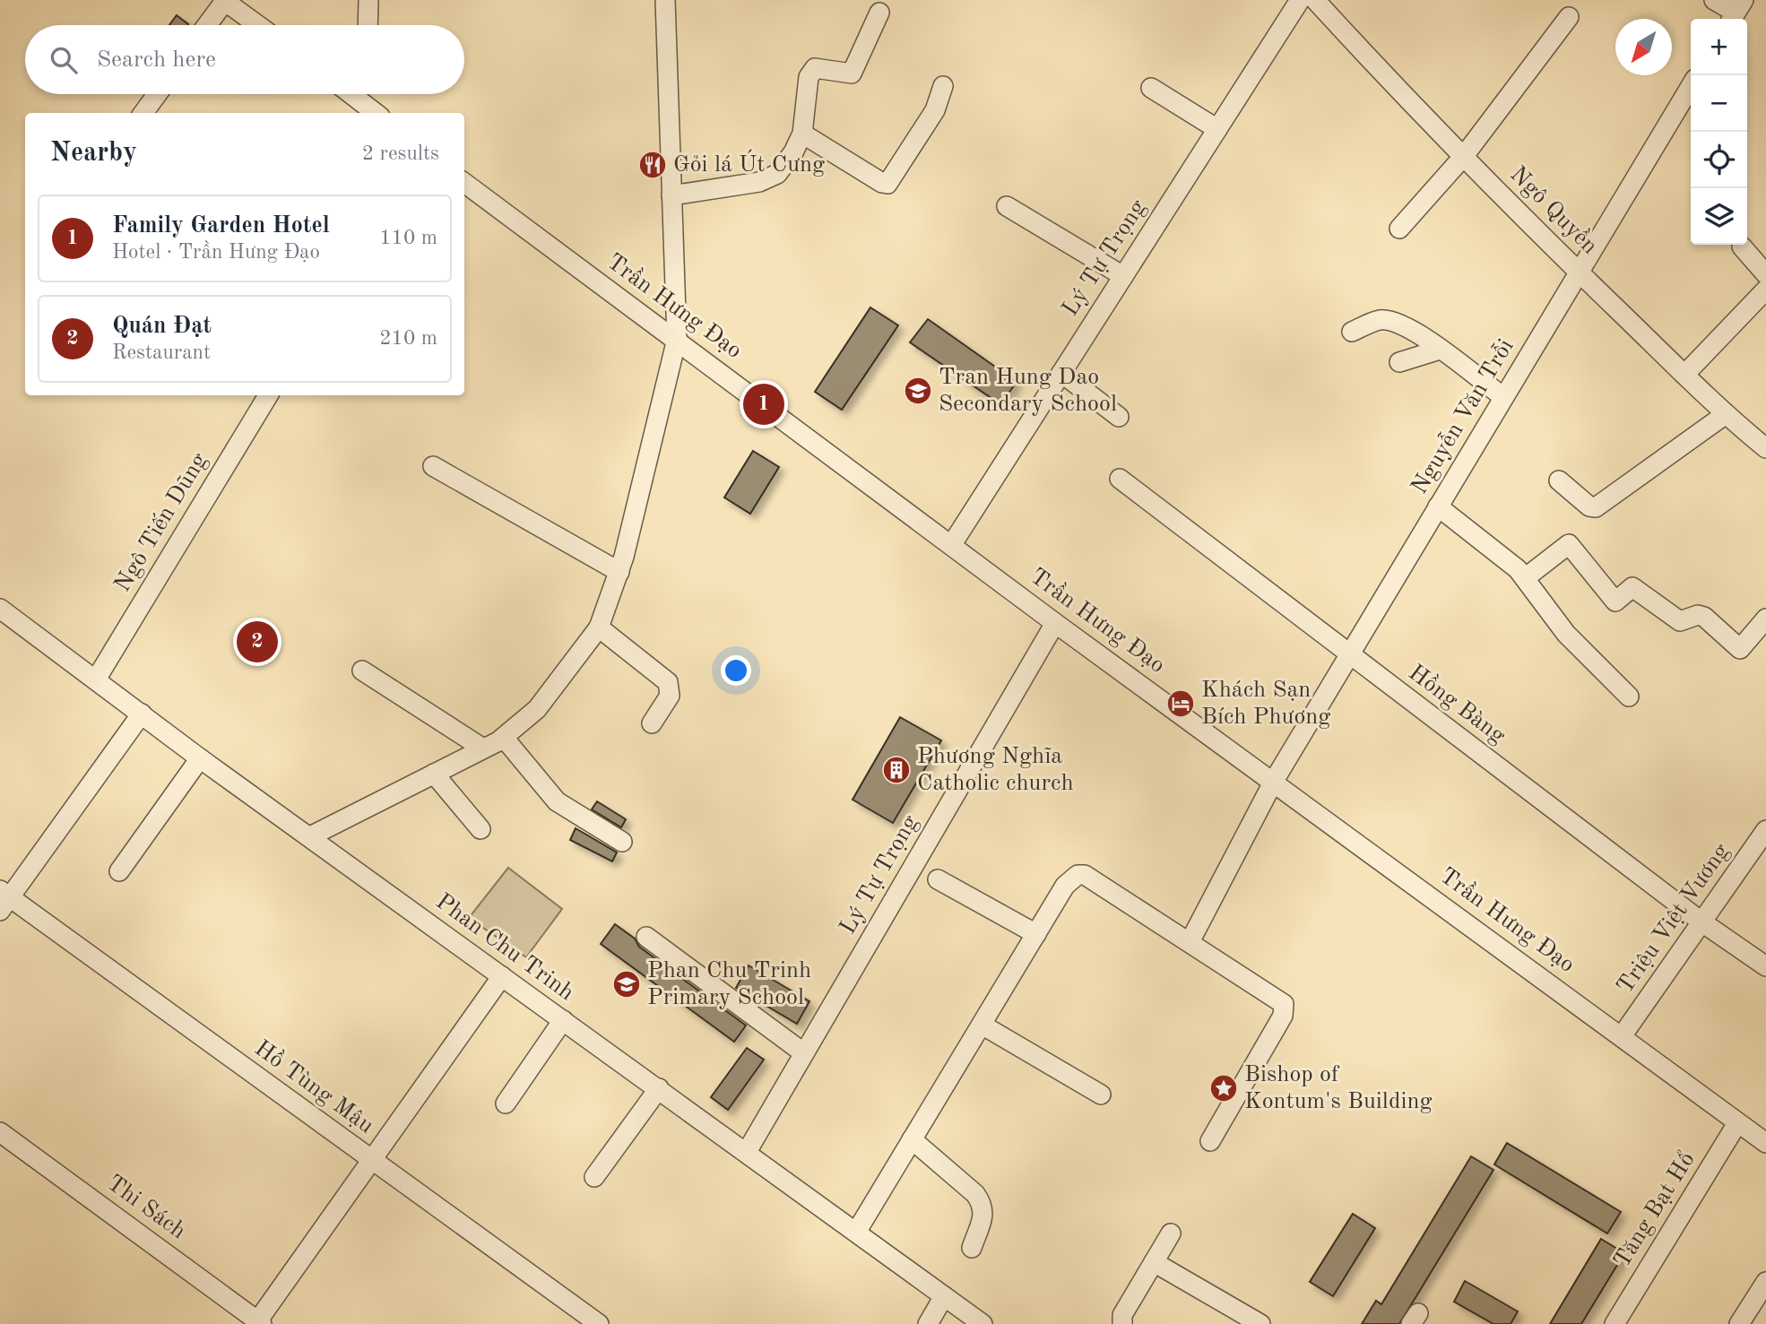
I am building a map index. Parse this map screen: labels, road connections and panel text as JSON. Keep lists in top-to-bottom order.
{
  "streets": {
    "street": [
      "Ngô Quyền",
      "Lý Tự Trọng",
      "Trần Hưng Đạo",
      "Nguyễn Văn Trỗi",
      "Ngô Tiến Dũng",
      "Hồng Bàng",
      "Triệu Việt Vương",
      "Phan Chu Trinh",
      "Hồ Tùng Mậu",
      "Thi Sách",
      "Tăng Bạt Hổ"
    ]
  },
  "crossings": [
    ["Ngô Quyền", "Nguyễn Văn Trỗi"],
    ["Lý Tự Trọng", "Trần Hưng Đạo"],
    ["Lý Tự Trọng", "Phan Chu Trinh"],
    ["Trần Hưng Đạo", "Nguyễn Văn Trỗi"],
    ["Trần Hưng Đạo", "Triệu Việt Vương"],
    ["Trần Hưng Đạo", "Tăng Bạt Hổ"],
    ["Nguyễn Văn Trỗi", "Hồng Bàng"],
    ["Ngô Tiến Dũng", "Phan Chu Trinh"],
    ["Hồng Bàng", "Triệu Việt Vương"]
  ],
  "places": {
    "restaurant": ["Gỏi lá Út Cưng"],
    "school or university": ["Tran Hung Dao Secondary School", "Phan Chu Trinh Primary School"],
    "hotel": ["Khách Sạn Bích Phương"],
    "building": ["Phương Nghĩa Catholic church"],
    "place": ["Bishop of Kontum's Building"]
  },
  "north": "bottom left",
  "page": {
    "map_buttons": ["+", "−"],
    "search": "Search here",
    "heading": ["Nearby", "2 results"],
    "list": [
      {
        "mark": "1",
        "name": "Family Garden Hotel",
        "note": "Hotel · Trần Hưng Đạo",
        "value": "110 m"
      },
      {
        "mark": "2",
        "name": "Quán Đạt",
        "note": "Restaurant",
        "value": "210 m"
      }
    ],
    "pins": ["1", "2"]
  }
}
